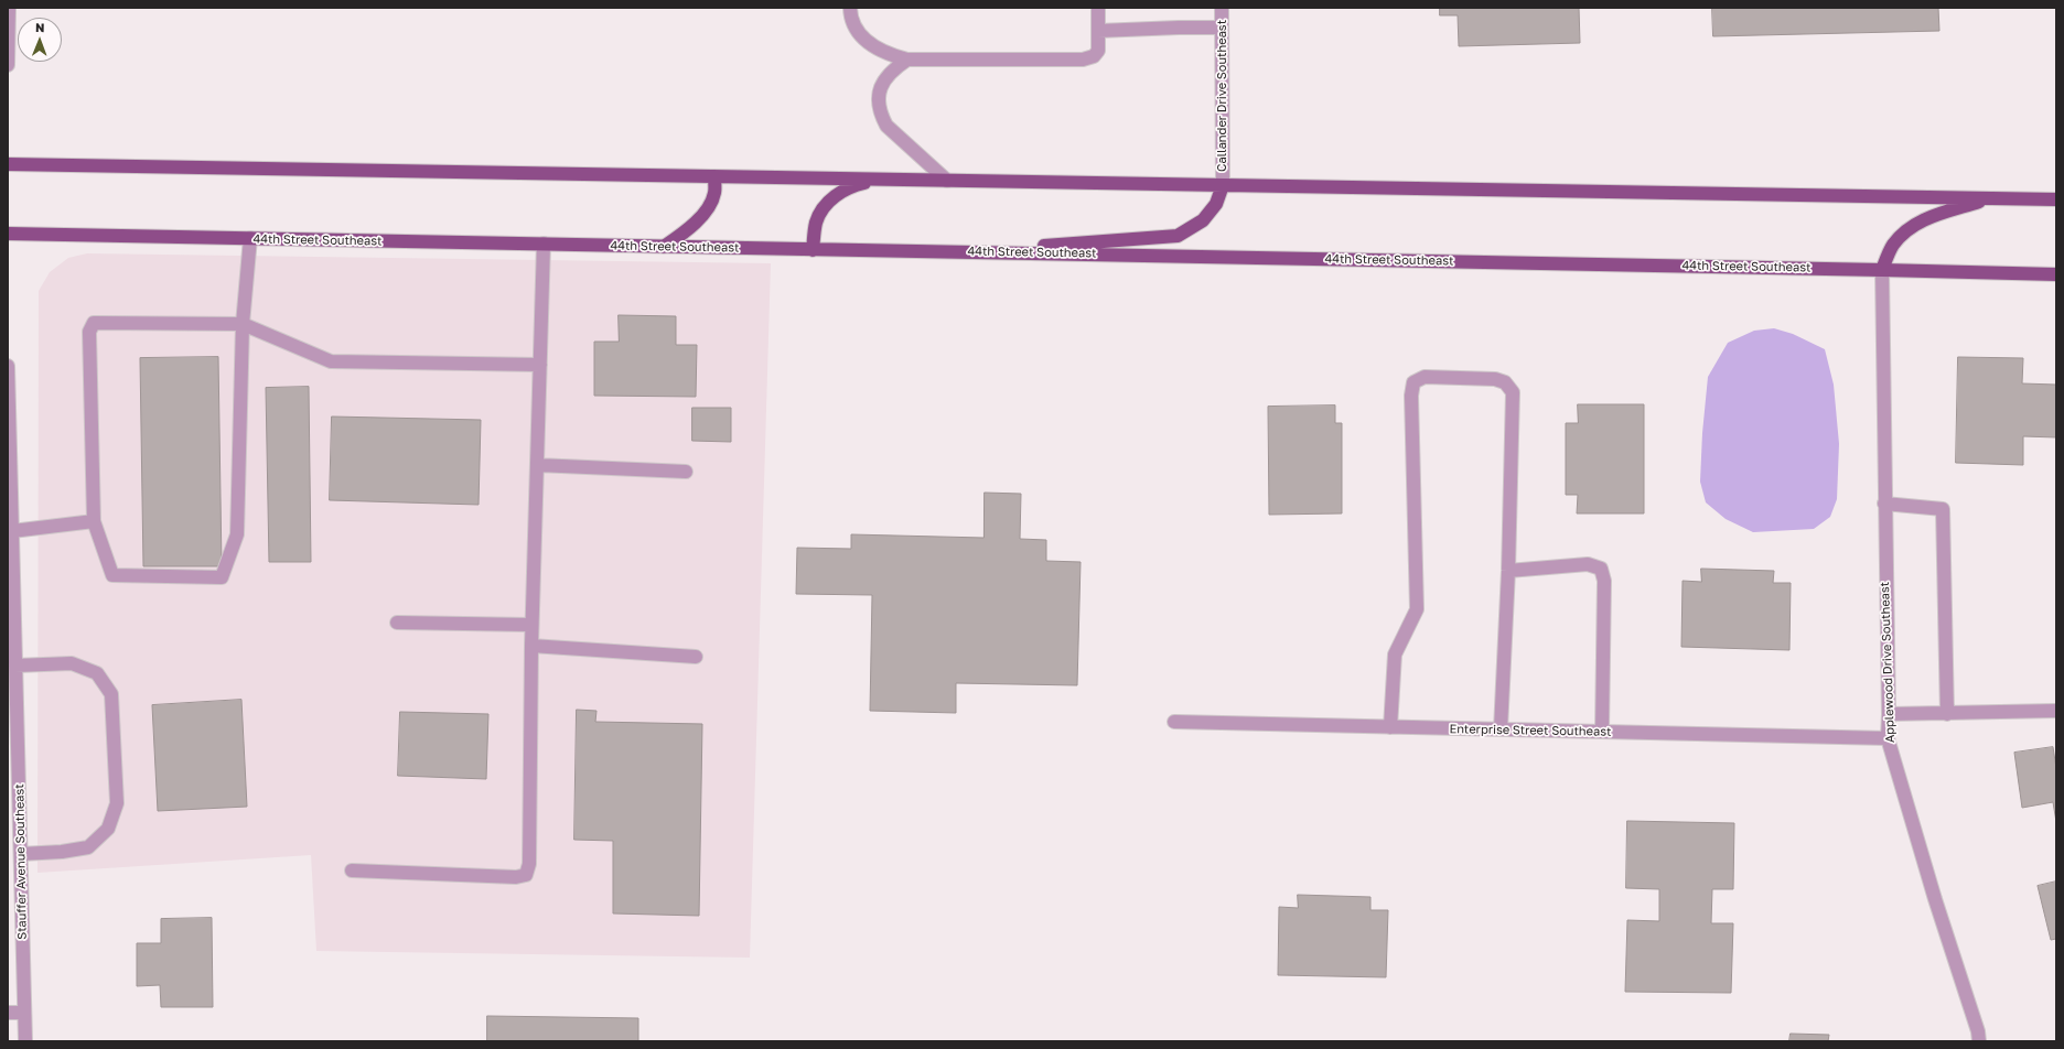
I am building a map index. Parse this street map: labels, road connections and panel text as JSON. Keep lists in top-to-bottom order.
{
  "streets": {
    "main road": ["44th Street Southeast"],
    "street": [
      "Callander Drive Southeast",
      "Applewood Drive Southeast",
      "Enterprise Street Southeast",
      "Stauffer Avenue Southeast"
    ]
  },
  "crossings": [
    ["44th Street Southeast", "Applewood Drive Southeast"],
    ["Applewood Drive Southeast", "Enterprise Street Southeast"]
  ],
  "north": "top"
}
